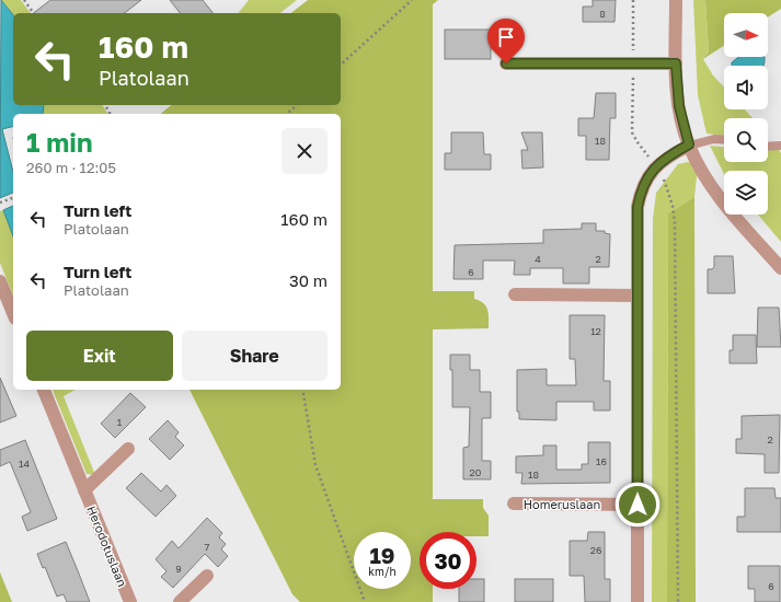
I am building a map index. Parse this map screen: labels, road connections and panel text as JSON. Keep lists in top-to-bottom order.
{
  "streets": {
    "street": ["Homeruslaan", "Herodotuslaan"]
  },
  "house_numbers": [
    "8",
    "18",
    "4",
    "2",
    "6",
    "12",
    "1",
    "2",
    "16",
    "14",
    "20",
    "18",
    "7",
    "26",
    "9",
    "6"
  ],
  "north": "right",
  "page": {
    "turn": ["160 m", "Platolaan"],
    "heading": ["1 min", "260 m · 12:05"],
    "list": [
      {
        "name": "Turn left",
        "note": "Platolaan",
        "value": "160 m"
      },
      {
        "name": "Turn left",
        "note": "Platolaan",
        "value": "30 m"
      }
    ],
    "buttons": ["Exit", "Share"],
    "speed": "19 km/h",
    "limit": "30"
  }
}
